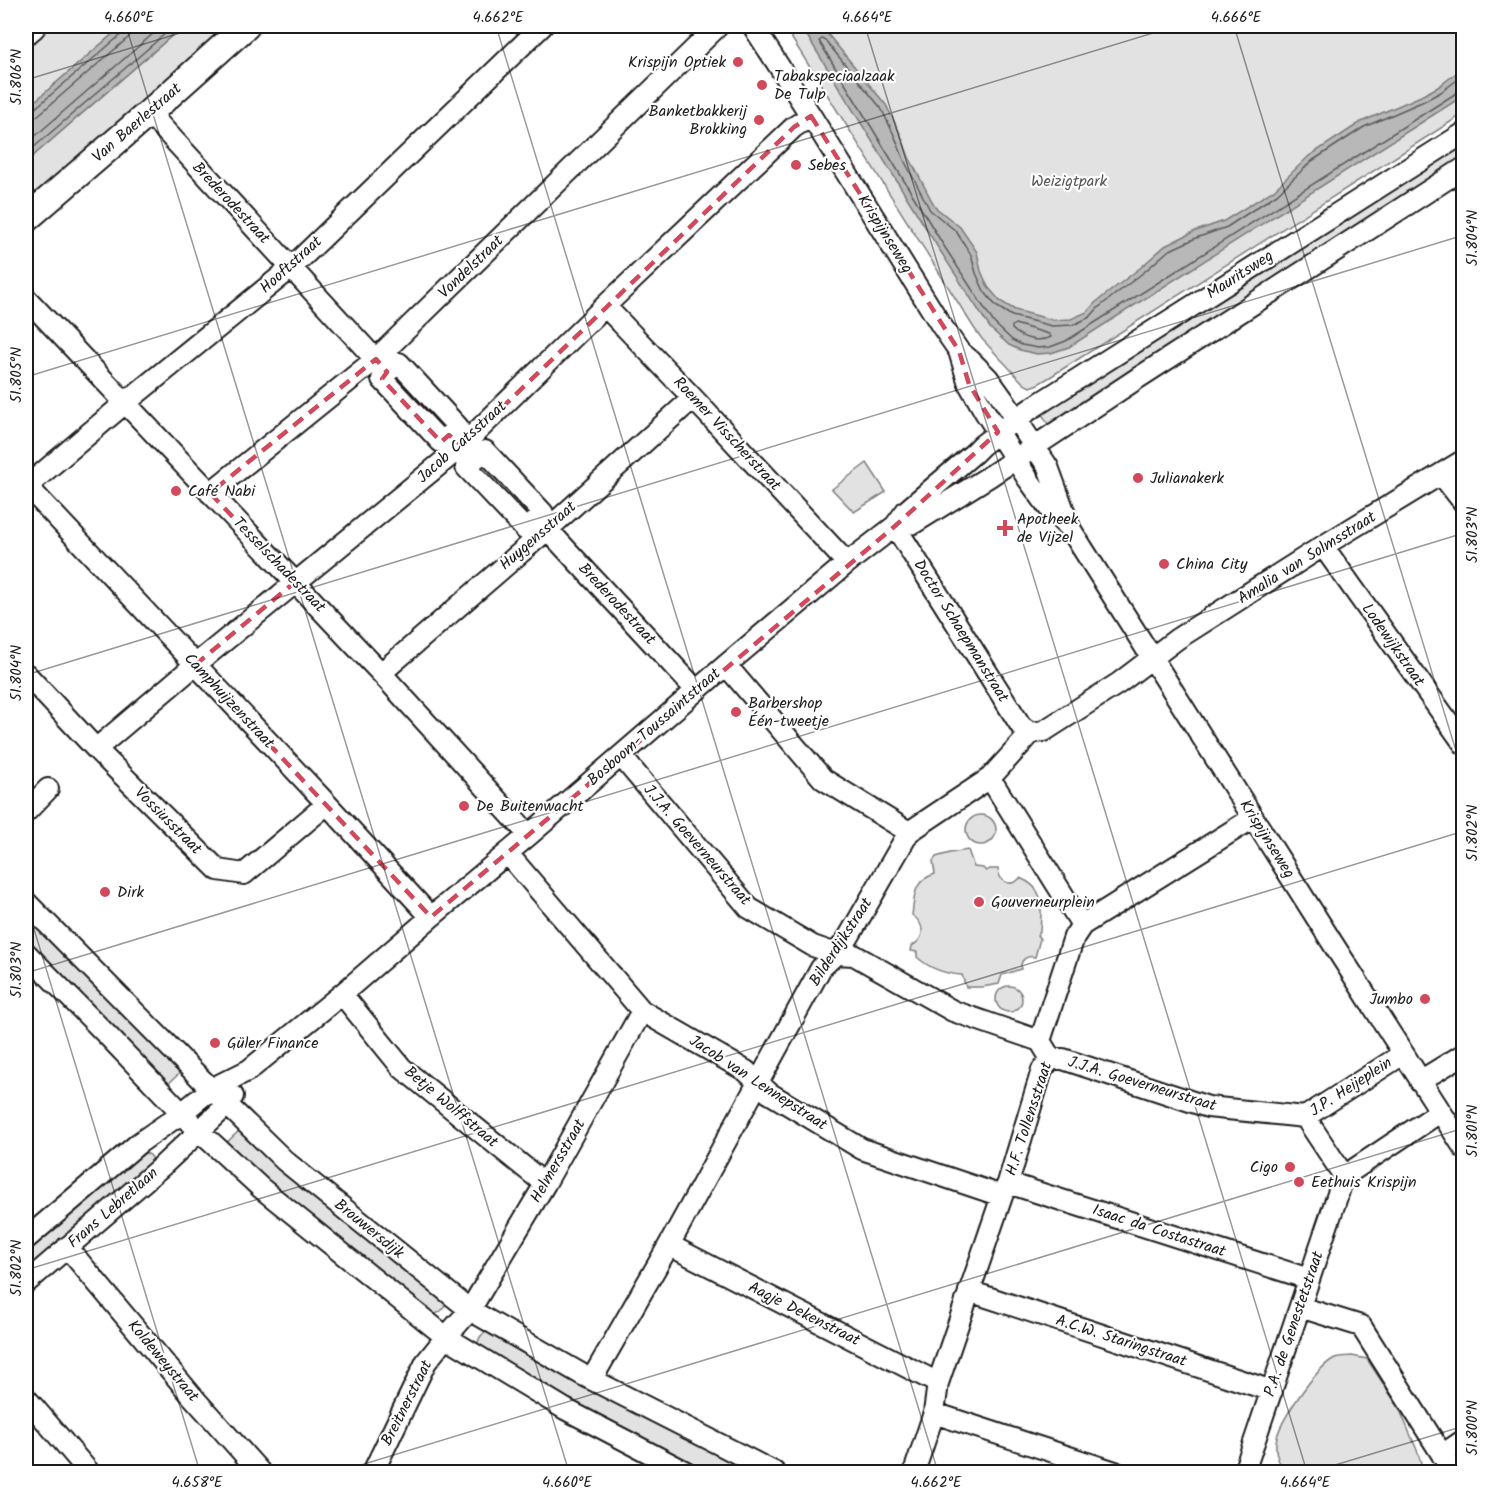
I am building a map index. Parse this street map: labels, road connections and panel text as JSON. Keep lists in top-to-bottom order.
{
  "streets": {
    "main road": ["Van Baerlestraat"],
    "street": [
      "Brederodestraat",
      "Krispijnseweg",
      "Hooftstraat",
      "Vondelstraat",
      "Mauritsweg",
      "Roemer Visscherstraat",
      "Jacob Catsstraat",
      "Huygensstraat",
      "Amalia van Solmsstraat",
      "Tesselschadestraat",
      "Doctor Schaepmanstraat",
      "Lodewijkstraat",
      "Camphuijzenstraat",
      "Bosboom-Toussaintstraat",
      "Vossiusstraat",
      "J.J.A. Goeverneurstraat",
      "Bilderdijkstraat",
      "Jacob van Lennepstraat",
      "J.P. Heijeplein",
      "Betje Wolffstraat",
      "H.F. Tollensstraat",
      "Helmersstraat",
      "Frans Lebretlaan",
      "Brouwersdijk",
      "Isaac da Costastraat",
      "Aagje Dekenstraat",
      "P.A. de Genestetstraat",
      "A.C.W. Staringstraat",
      "Koldeweystraat",
      "Breitnerstraat"
    ]
  },
  "crossings": [
    ["Van Baerlestraat", "Brederodestraat"],
    ["Brederodestraat", "Hooftstraat"],
    ["Brederodestraat", "Vondelstraat"],
    ["Brederodestraat", "Jacob Catsstraat"],
    ["Brederodestraat", "Huygensstraat"],
    ["Brederodestraat", "Bosboom-Toussaintstraat"],
    ["Krispijnseweg", "Mauritsweg"],
    ["Krispijnseweg", "Jacob Catsstraat"],
    ["Krispijnseweg", "Amalia van Solmsstraat"],
    ["Krispijnseweg", "Bosboom-Toussaintstraat"],
    ["Krispijnseweg", "Bilderdijkstraat"],
    ["Krispijnseweg", "J.P. Heijeplein"],
    ["Hooftstraat", "Tesselschadestraat"],
    ["Hooftstraat", "Camphuijzenstraat"],
    ["Vondelstraat", "Tesselschadestraat"],
    ["Mauritsweg", "Bosboom-Toussaintstraat"],
    ["Roemer Visscherstraat", "Jacob Catsstraat"],
    ["Roemer Visscherstraat", "Huygensstraat"],
    ["Roemer Visscherstraat", "Bosboom-Toussaintstraat"],
    ["Jacob Catsstraat", "Tesselschadestraat"],
    ["Jacob Catsstraat", "Camphuijzenstraat"],
    ["Jacob Catsstraat", "Vossiusstraat"],
    ["Huygensstraat", "Tesselschadestraat"],
    ["Amalia van Solmsstraat", "Lodewijkstraat"],
    ["Amalia van Solmsstraat", "Bilderdijkstraat"],
    ["Tesselschadestraat", "Bosboom-Toussaintstraat"],
    ["Doctor Schaepmanstraat", "Bosboom-Toussaintstraat"],
    ["Doctor Schaepmanstraat", "Bilderdijkstraat"],
    ["Camphuijzenstraat", "Bosboom-Toussaintstraat"],
    ["Camphuijzenstraat", "Vossiusstraat"],
    ["Bosboom-Toussaintstraat", "J.J.A. Goeverneurstraat"],
    ["Bosboom-Toussaintstraat", "Jacob van Lennepstraat"],
    ["Bosboom-Toussaintstraat", "Betje Wolffstraat"],
    ["Bosboom-Toussaintstraat", "Frans Lebretlaan"],
    ["Bosboom-Toussaintstraat", "Brouwersdijk"],
    ["J.J.A. Goeverneurstraat", "Bilderdijkstraat"],
    ["J.J.A. Goeverneurstraat", "J.P. Heijeplein"],
    ["J.J.A. Goeverneurstraat", "H.F. Tollensstraat"],
    ["Bilderdijkstraat", "Jacob van Lennepstraat"],
    ["Bilderdijkstraat", "Brouwersdijk"],
    ["Bilderdijkstraat", "Aagje Dekenstraat"],
    ["Jacob van Lennepstraat", "H.F. Tollensstraat"],
    ["Jacob van Lennepstraat", "Helmersstraat"],
    ["Jacob van Lennepstraat", "Isaac da Costastraat"],
    ["J.P. Heijeplein", "P.A. de Genestetstraat"],
    ["Betje Wolffstraat", "Helmersstraat"],
    ["H.F. Tollensstraat", "Isaac da Costastraat"],
    ["H.F. Tollensstraat", "Aagje Dekenstraat"],
    ["H.F. Tollensstraat", "A.C.W. Staringstraat"],
    ["Helmersstraat", "Brouwersdijk"],
    ["Helmersstraat", "Breitnerstraat"],
    ["Frans Lebretlaan", "Koldeweystraat"],
    ["Isaac da Costastraat", "P.A. de Genestetstraat"],
    ["P.A. de Genestetstraat", "A.C.W. Staringstraat"]
  ],
  "parks": ["Weizigtpark"],
  "places": {
    "other": [
      "Krispijn Optiek",
      "Tabakspeciaalzaak De Tulp",
      "Banketbakkerij Brokking",
      "Sebes",
      "Julianakerk",
      "Café Nabi",
      "China City",
      "Barbershop Één-tweetje",
      "De Buitenwacht",
      "Dirk",
      "Gouverneurplein",
      "Jumbo",
      "Güler Finance",
      "Cigo",
      "Eethuis Krispijn"
    ],
    "health": ["Apotheek de Vijzel"]
  },
  "coordinates": [
    "4.660°E",
    "4.662°E",
    "4.664°E",
    "4.666°E",
    "51.806°N",
    "51.804°N",
    "51.805°N",
    "51.803°N",
    "51.802°N",
    "51.801°N",
    "51.800°N",
    "4.658°E"
  ]
}
